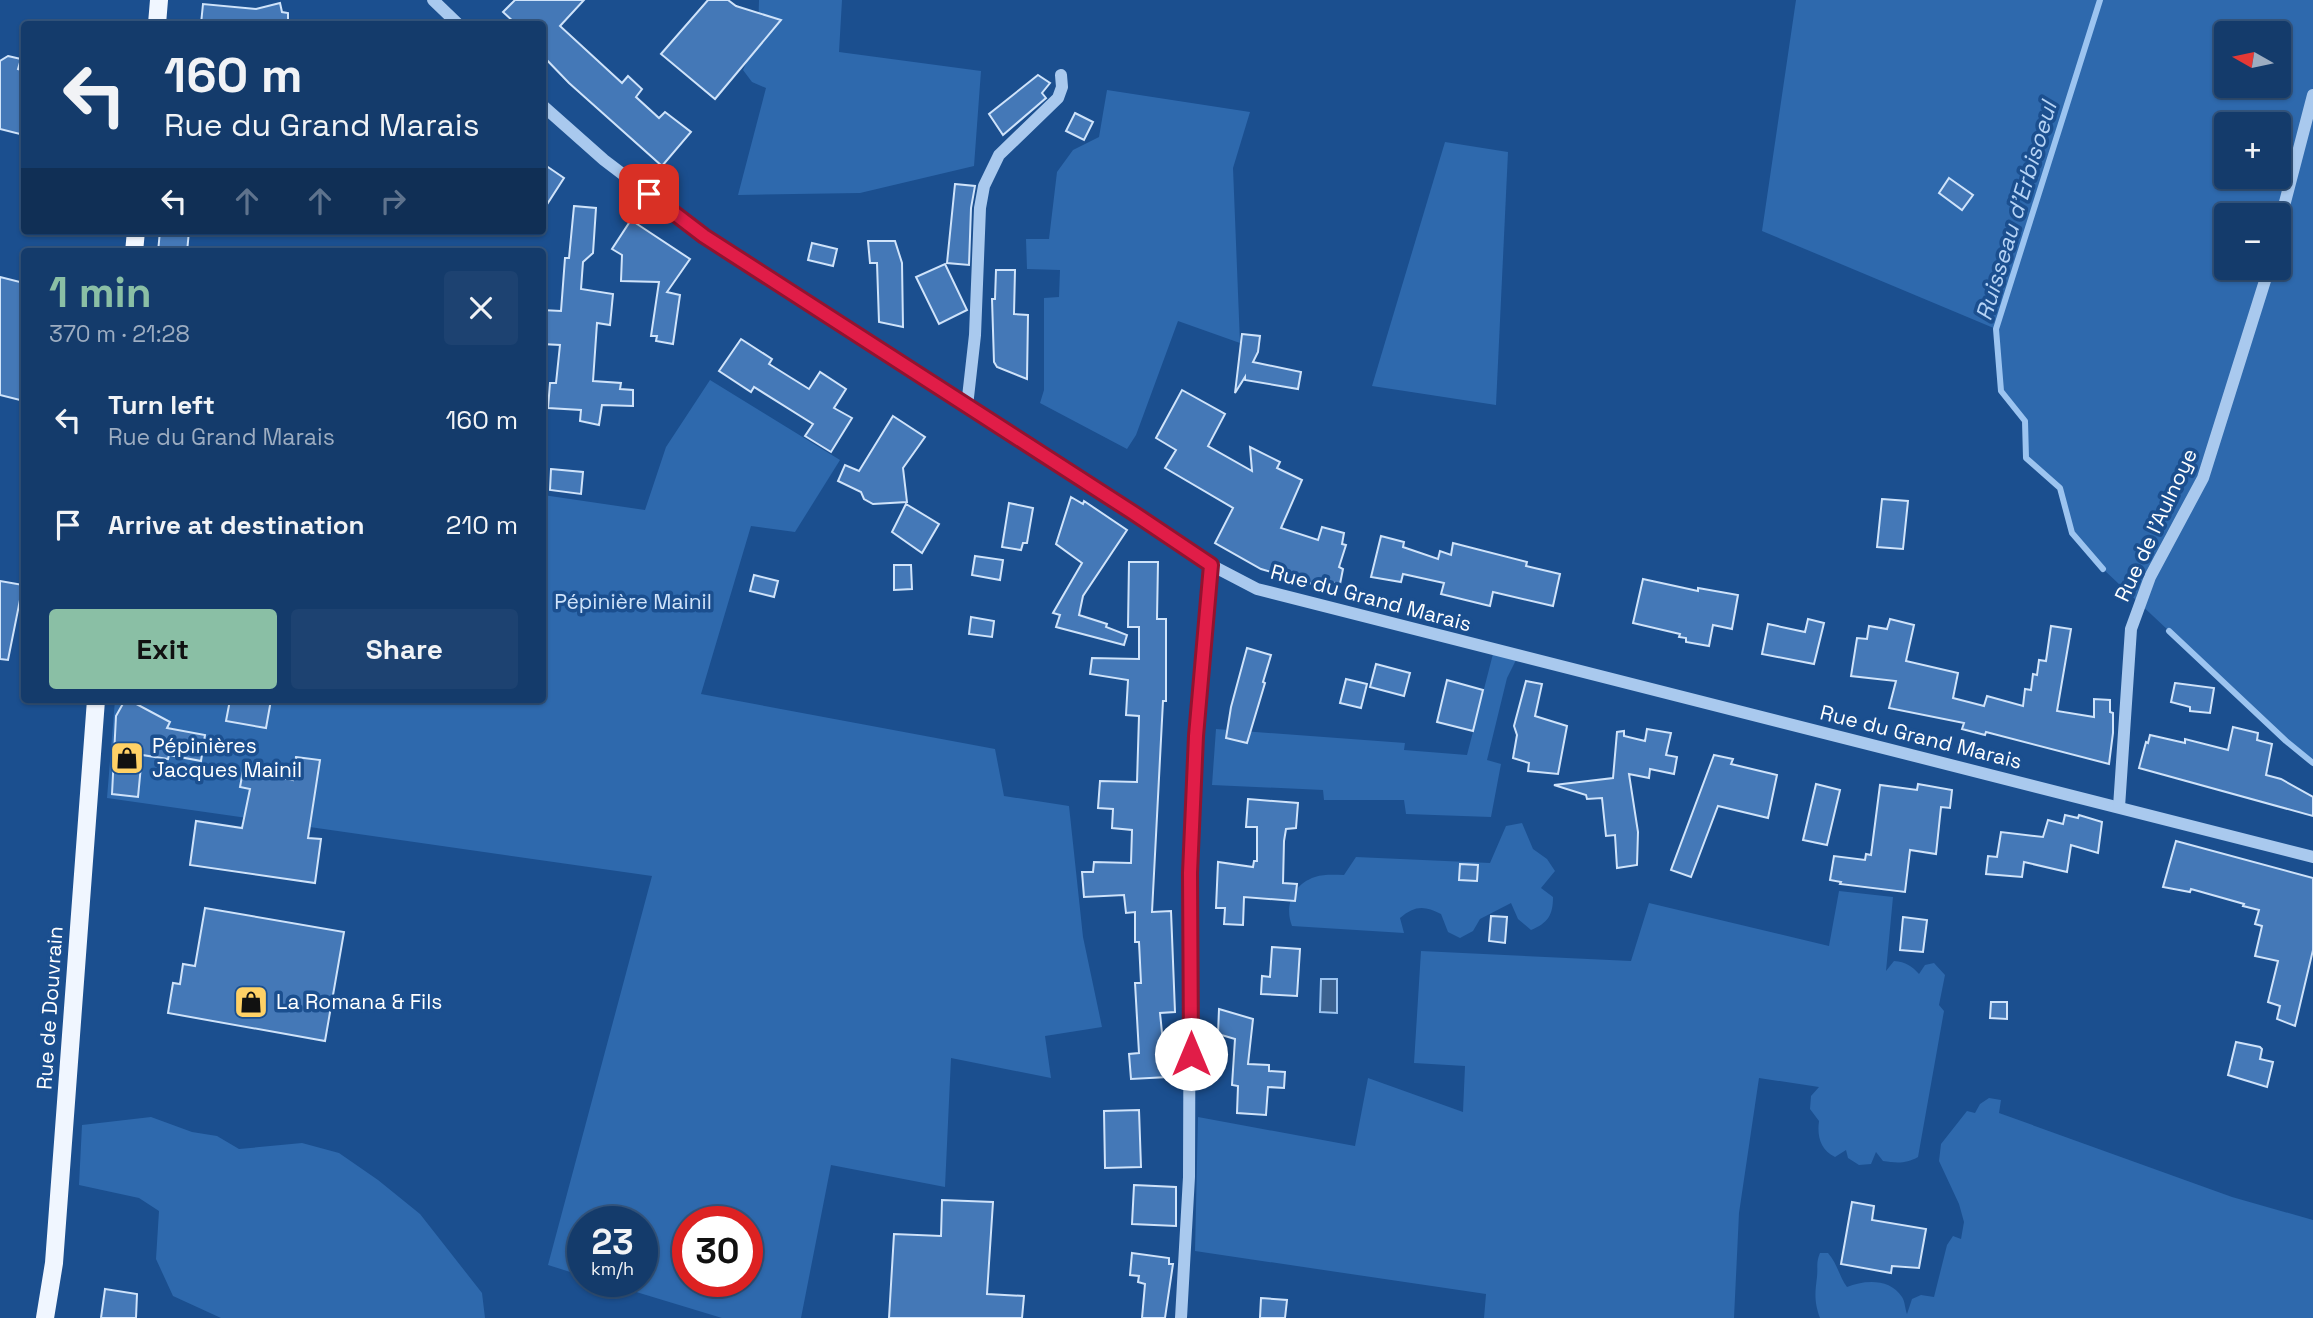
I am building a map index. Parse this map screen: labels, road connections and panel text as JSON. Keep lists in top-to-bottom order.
{
  "streets": {
    "main road": ["Rue de Douvrain"],
    "street": ["Rue de l'Aulnoye", "Rue du Grand Marais"]
  },
  "crossings": [
    ["Rue de l'Aulnoye", "Rue du Grand Marais"]
  ],
  "water": ["Ruisseau d'Erbisoeul"],
  "parks": ["Pépinière Mainil"],
  "places": {
    "shop": ["Pépinières Jacques Mainil", "La Romana & Fils"]
  },
  "north": "left",
  "page": {
    "map_buttons": ["+", "−"],
    "turn": ["160 m", "Rue du Grand Marais"],
    "heading": ["1 min", "370 m · 21:28"],
    "list": [
      {
        "name": "Turn left",
        "note": "Rue du Grand Marais",
        "value": "160 m"
      },
      {
        "name": "Arrive at destination",
        "value": "210 m"
      }
    ],
    "buttons": ["Exit", "Share"],
    "speed": "23 km/h",
    "limit": "30"
  }
}
